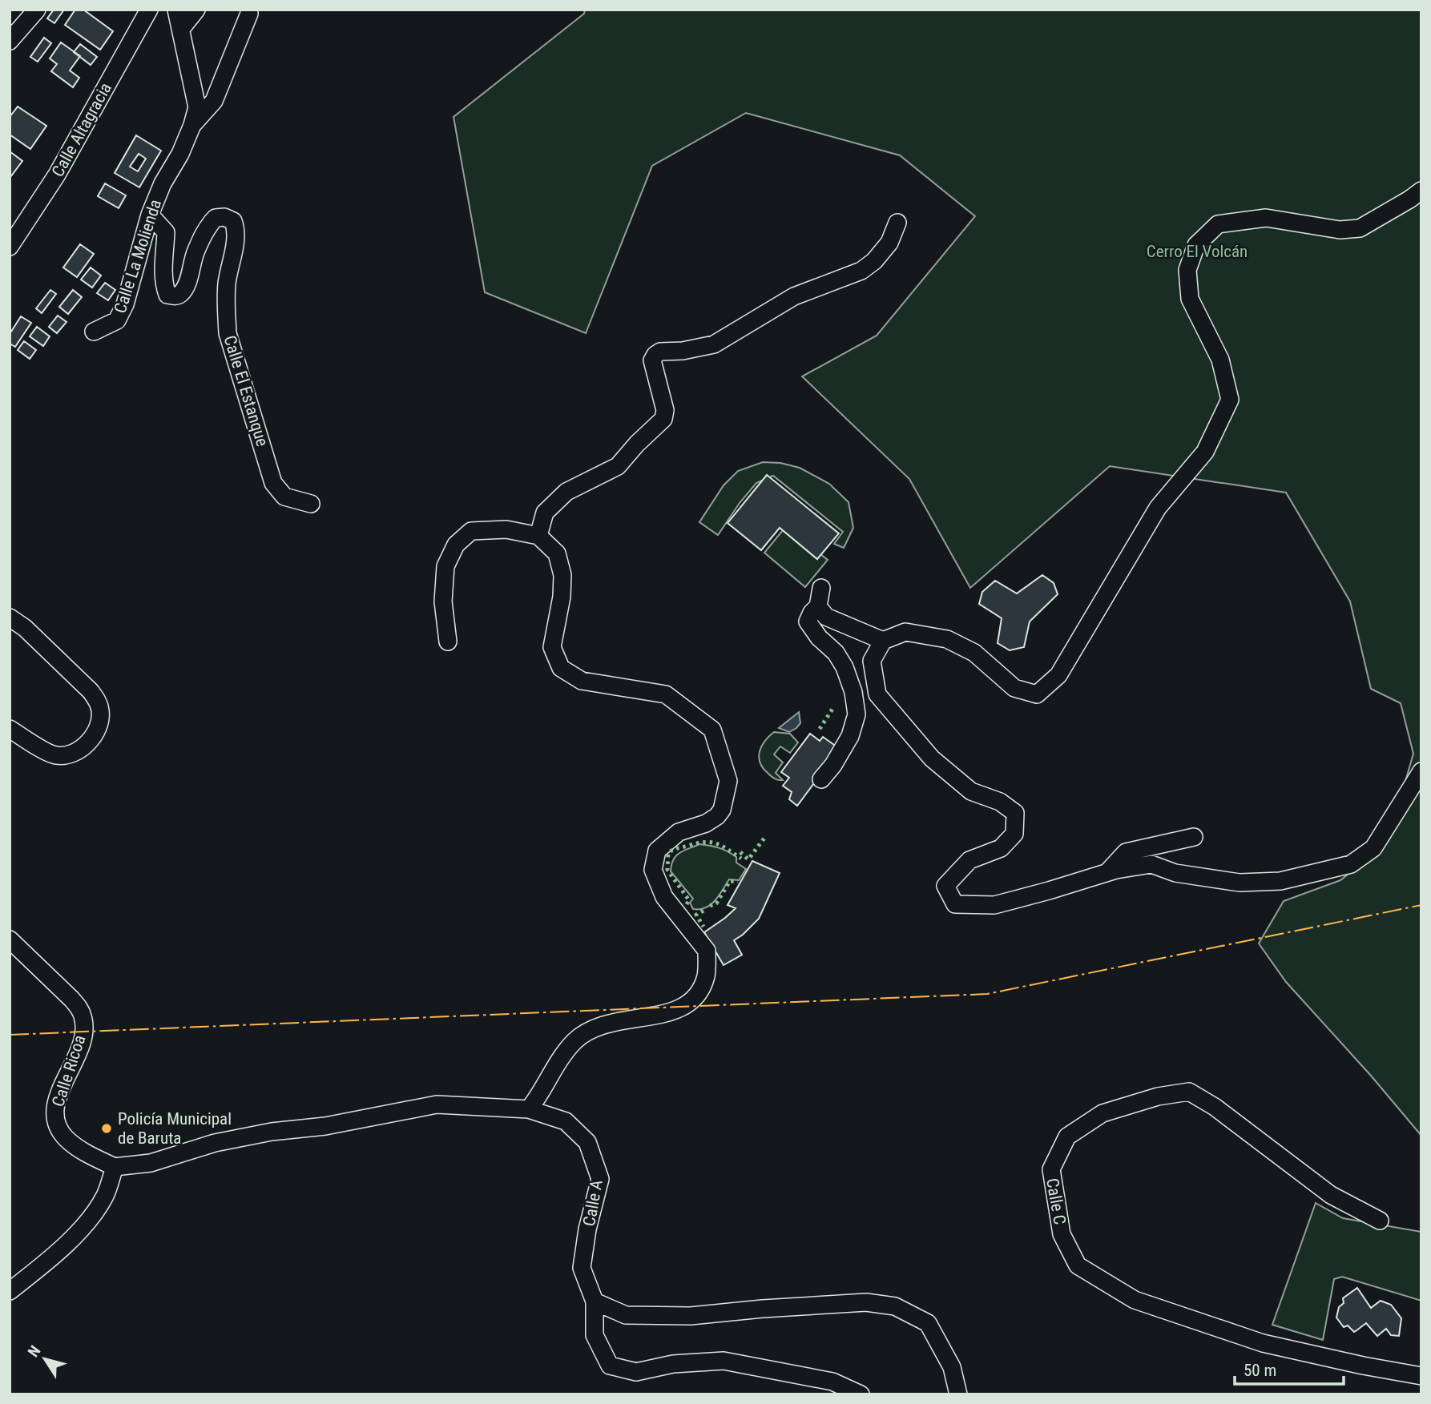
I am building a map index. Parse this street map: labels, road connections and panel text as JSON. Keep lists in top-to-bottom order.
{
  "streets": {
    "street": [
      "Calle Altagracia",
      "Calle La Molienda",
      "Calle El Estanque",
      "Calle Ricoa",
      "Calle C",
      "Calle A"
    ]
  },
  "crossings": [
    ["Calle La Molienda", "Calle El Estanque"],
    ["Calle Ricoa", "Calle A"]
  ],
  "parks": ["Cerro El Volcán"],
  "places": ["Policía Municipal de Baruta"],
  "scale_bar": "50 m",
  "north": "top left"
}
